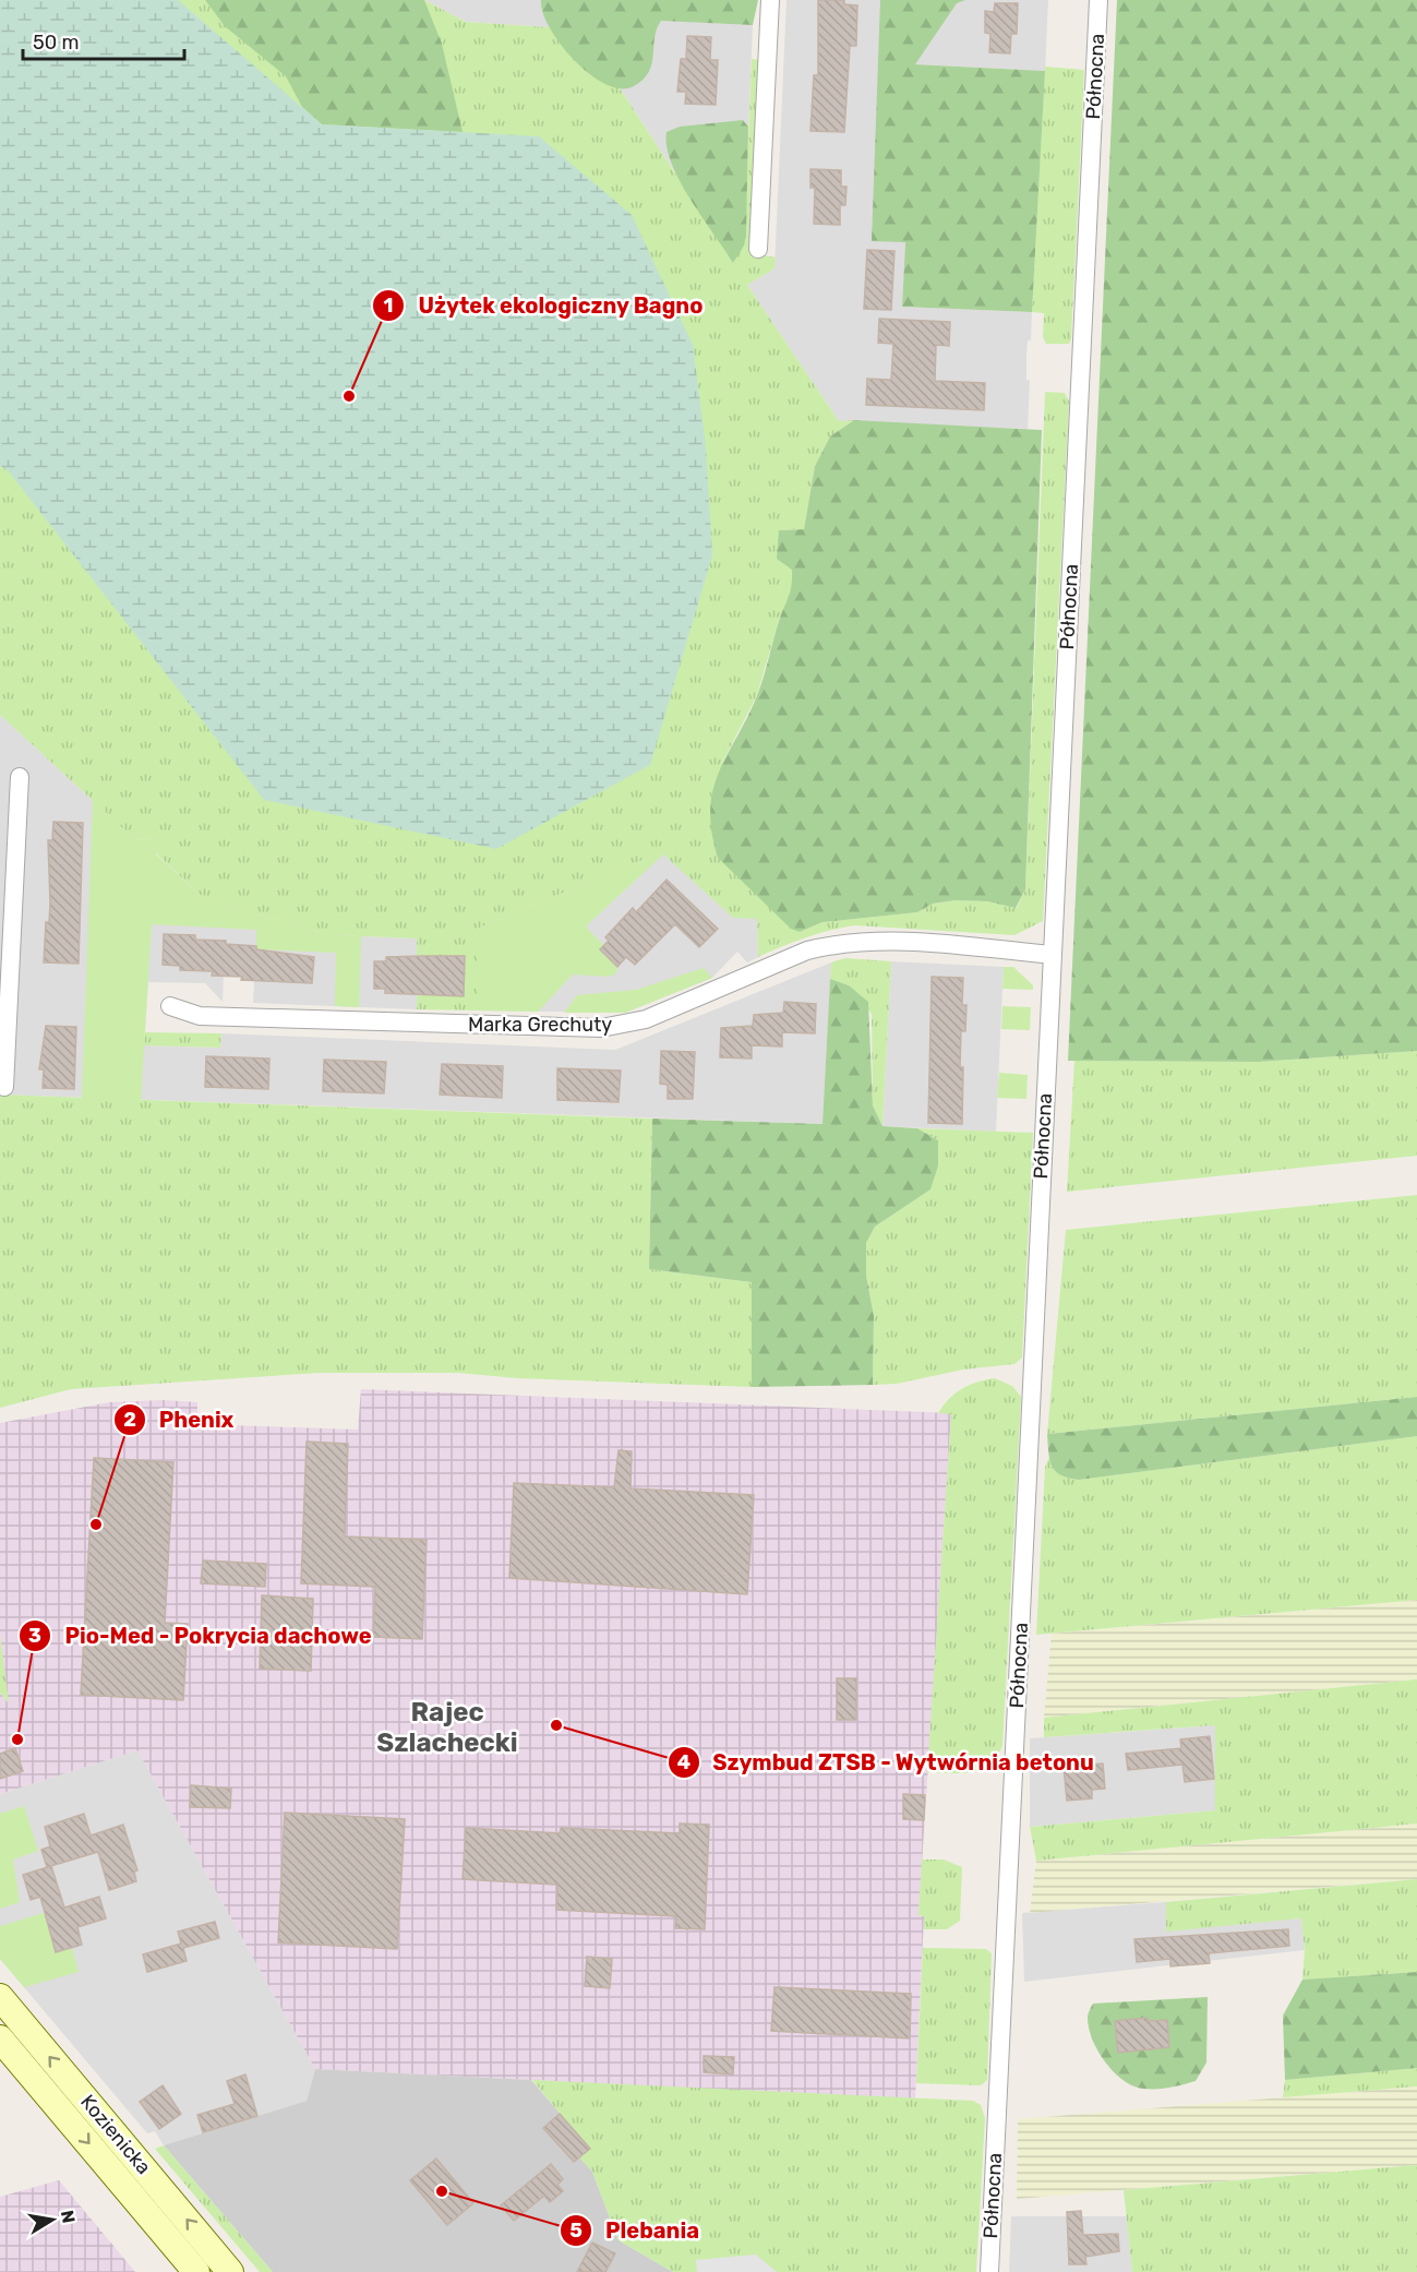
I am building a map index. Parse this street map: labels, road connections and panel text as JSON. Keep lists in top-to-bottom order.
{
  "streets": {
    "main road": ["Kozienicka"],
    "street": ["Północna", "Marka Grechuty"]
  },
  "crossings": [
    ["Północna", "Marka Grechuty"]
  ],
  "districts": ["Rajec Szlachecki"],
  "places": [
    "Użytek ekologiczny Bagno",
    "Phenix",
    "Szymbud ZTSB - Wytwórnia betonu",
    "Pio-Med - Pokrycia dachowe",
    "Plebania"
  ],
  "scale_bar": "50 m",
  "north": "right"
}
